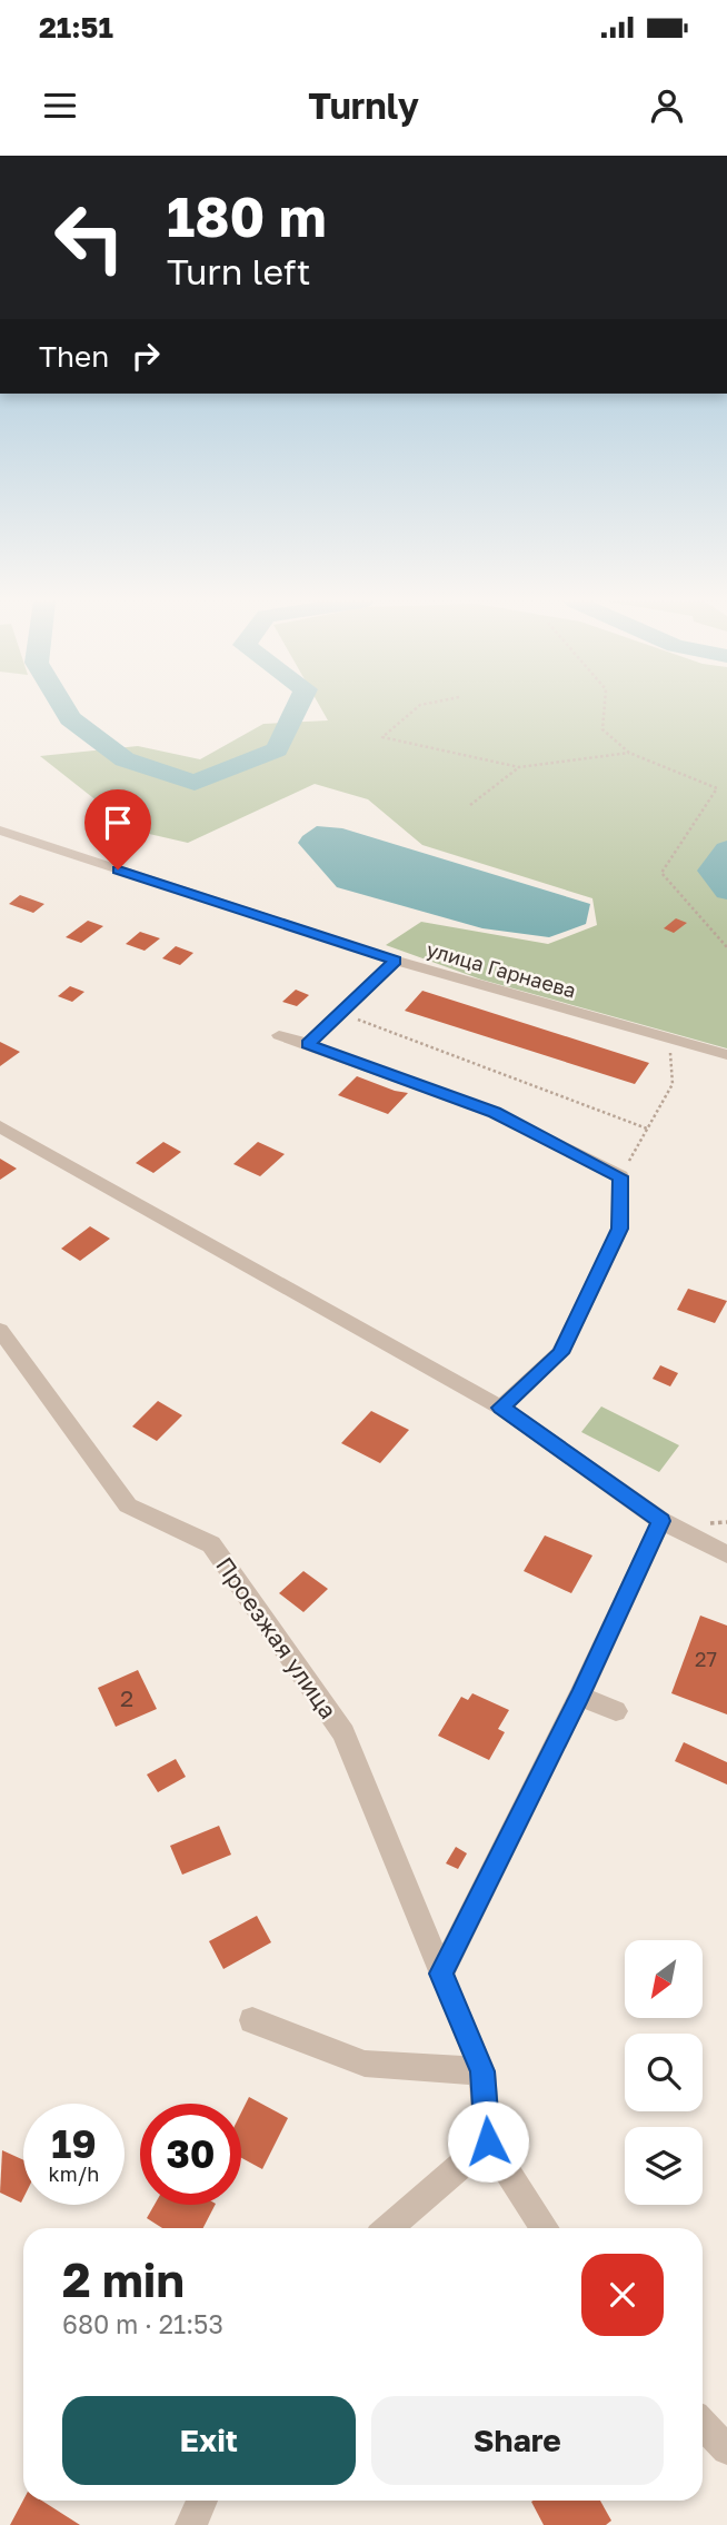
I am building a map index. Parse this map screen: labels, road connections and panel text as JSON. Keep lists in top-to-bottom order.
{
  "streets": {
    "street": ["улица Гарнаева", "Проезжая улица"]
  },
  "house_numbers": ["27", "2"],
  "north": "bottom left",
  "page": {
    "status": "21:51",
    "header": "Turnly",
    "turn": ["180 m", "Turn left"],
    "then": "Then",
    "speed": "19 km/h",
    "limit": "30",
    "heading": ["2 min", "680 m · 21:53"],
    "buttons": ["Exit", "Share"]
  }
}
